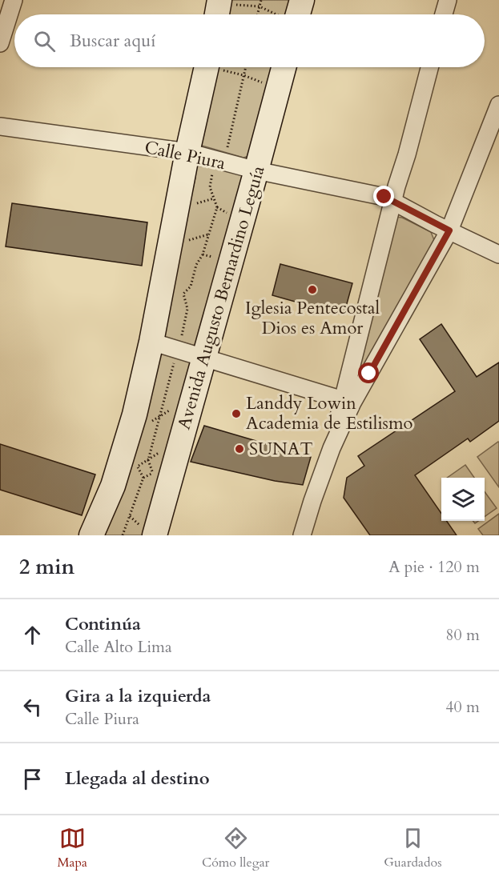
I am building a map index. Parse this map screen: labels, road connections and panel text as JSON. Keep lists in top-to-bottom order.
{
  "streets": {
    "street": ["Calle Piura", "Avenida Augusto Bernardino Leguía"]
  },
  "crossings": [
    ["Calle Piura", "Avenida Augusto Bernardino Leguía"]
  ],
  "places": ["Iglesia Pentecostal Dios es Amor", "Landdy Lowin Academia de Estilismo", "SUNAT"],
  "page": {
    "search": "Buscar aquí",
    "heading": ["2 min", "A pie · 120 m"],
    "list": [
      ["Continúa", "Calle Alto Lima", "80 m"],
      ["Gira a la izquierda", "Calle Piura", "40 m"],
      "Llegada al destino"
    ],
    "nav": ["Mapa", "Cómo llegar", "Guardados"]
  }
}
